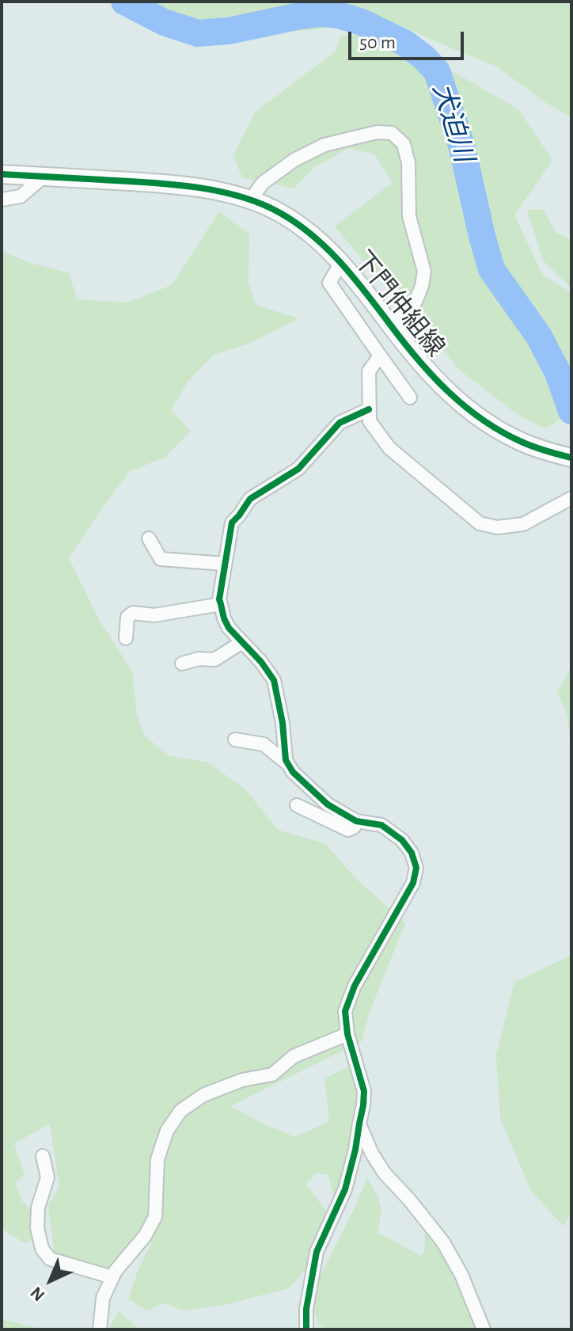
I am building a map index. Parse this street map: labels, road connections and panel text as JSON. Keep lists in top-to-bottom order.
{
  "streets": {
    "street": ["下門仲組線"]
  },
  "water": ["犬迫川"],
  "scale_bar": "50 m",
  "north": "bottom left"
}
